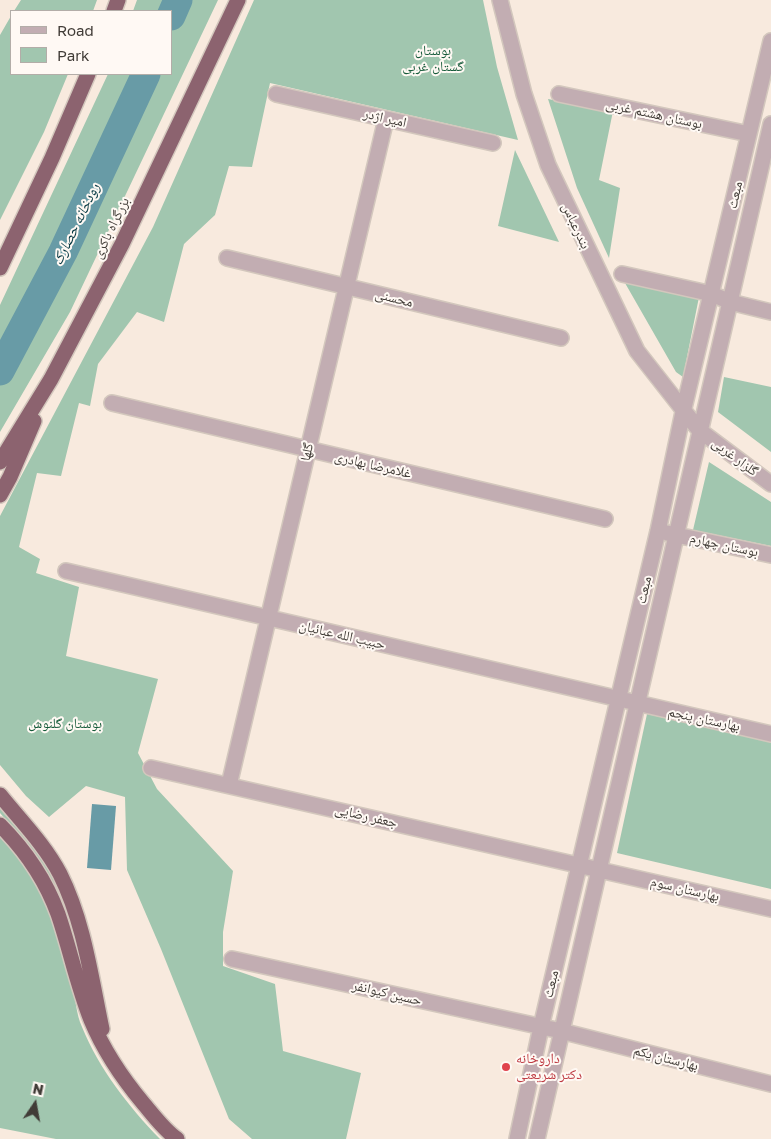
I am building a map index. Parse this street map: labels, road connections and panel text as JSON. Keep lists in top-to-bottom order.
{
  "streets": {
    "highway": ["بزرگراه باکری"],
    "street": [
      "بوستان هشتم غربی",
      "امیر اژدر",
      "مبعث",
      "بندرعباس",
      "محسنی",
      "گلها",
      "گلزار غربی",
      "غلامرضا بهادری",
      "بوستان چهارم",
      "حبیب الله عبائیان",
      "بهارستان پنجم",
      "جعفر رضایی",
      "بهارستان سوم",
      "حسین کیوانفر",
      "بهارستان یکم"
    ]
  },
  "crossings": [
    ["بوستان هشتم غربی", "مبعث"],
    ["امیر اژدر", "گلها"],
    ["مبعث", "بندرعباس"],
    ["مبعث", "گلزار غربی"],
    ["مبعث", "بوستان چهارم"],
    ["مبعث", "حبیب الله عبائیان"],
    ["مبعث", "بهارستان پنجم"],
    ["مبعث", "جعفر رضایی"],
    ["مبعث", "بهارستان سوم"],
    ["مبعث", "حسین کیوانفر"],
    ["مبعث", "بهارستان یکم"],
    ["بندرعباس", "گلزار غربی"],
    ["محسنی", "گلها"],
    ["گلها", "غلامرضا بهادری"],
    ["گلها", "حبیب الله عبائیان"],
    ["گلها", "جعفر رضایی"],
    ["حبیب الله عبائیان", "بهارستان پنجم"],
    ["جعفر رضایی", "بهارستان سوم"],
    ["حسین کیوانفر", "بهارستان یکم"]
  ],
  "water": ["رودخانه حصارک"],
  "parks": ["بوستان گستان غربی", "بوستان گلنوش"],
  "places": ["داروخانه دکتر شریعتی"],
  "legend": ["Road", "Park"],
  "north": "top"
}
